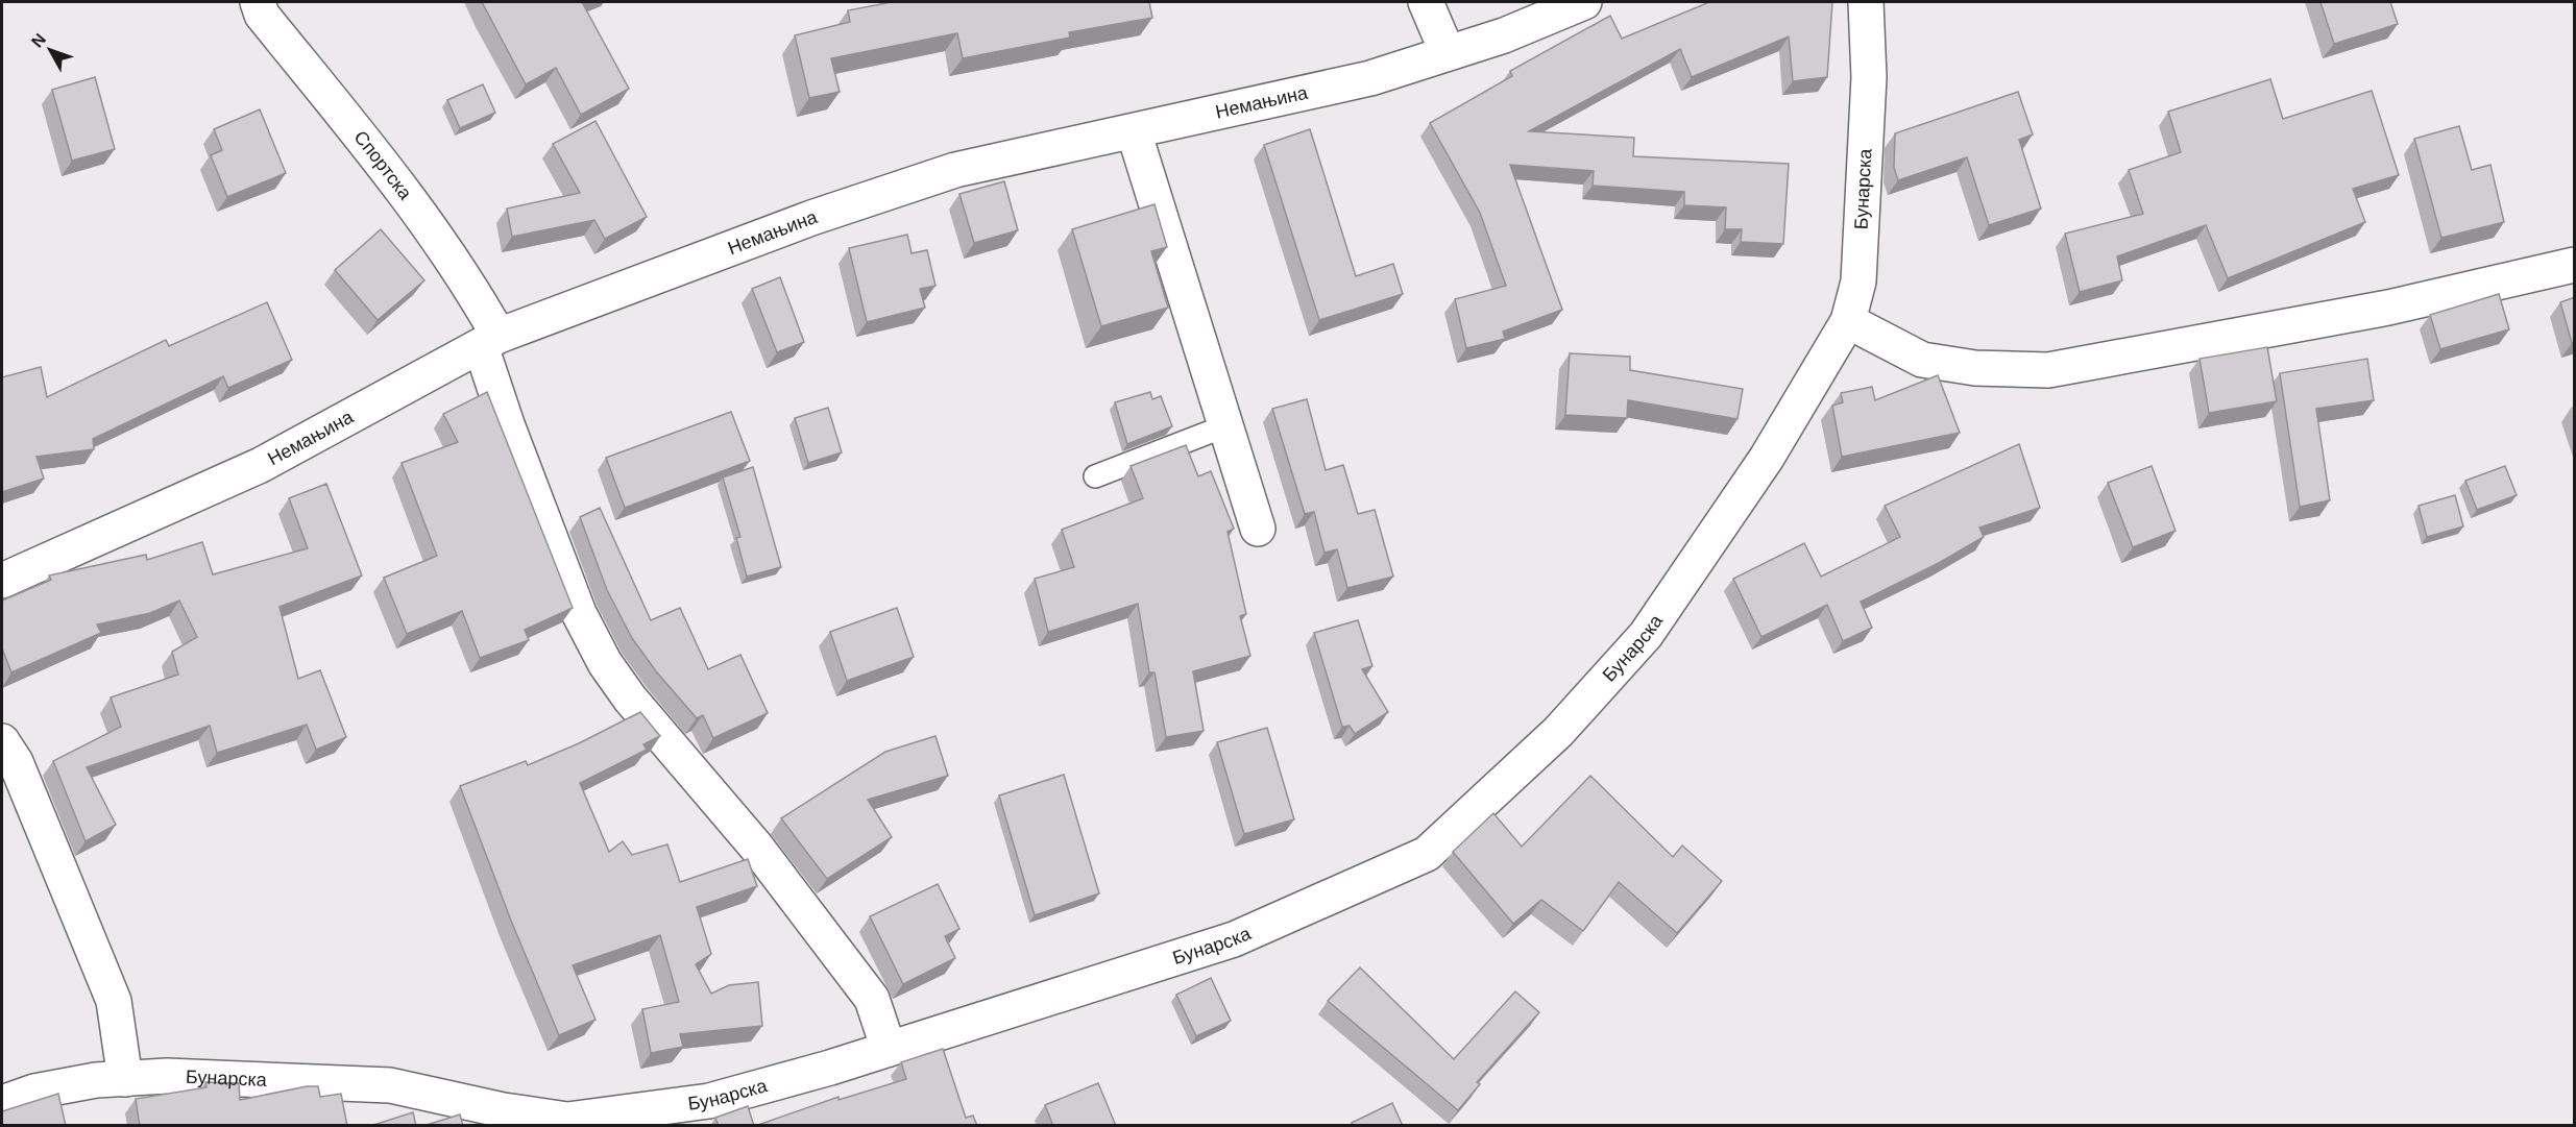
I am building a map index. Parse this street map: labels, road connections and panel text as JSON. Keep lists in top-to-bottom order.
{
  "streets": {
    "street": ["Немањина", "Спортска", "Бунарска"]
  },
  "crossings": [
    ["Немањина", "Спортска"],
    ["Спортска", "Бунарска"]
  ],
  "north": "top left"
}
